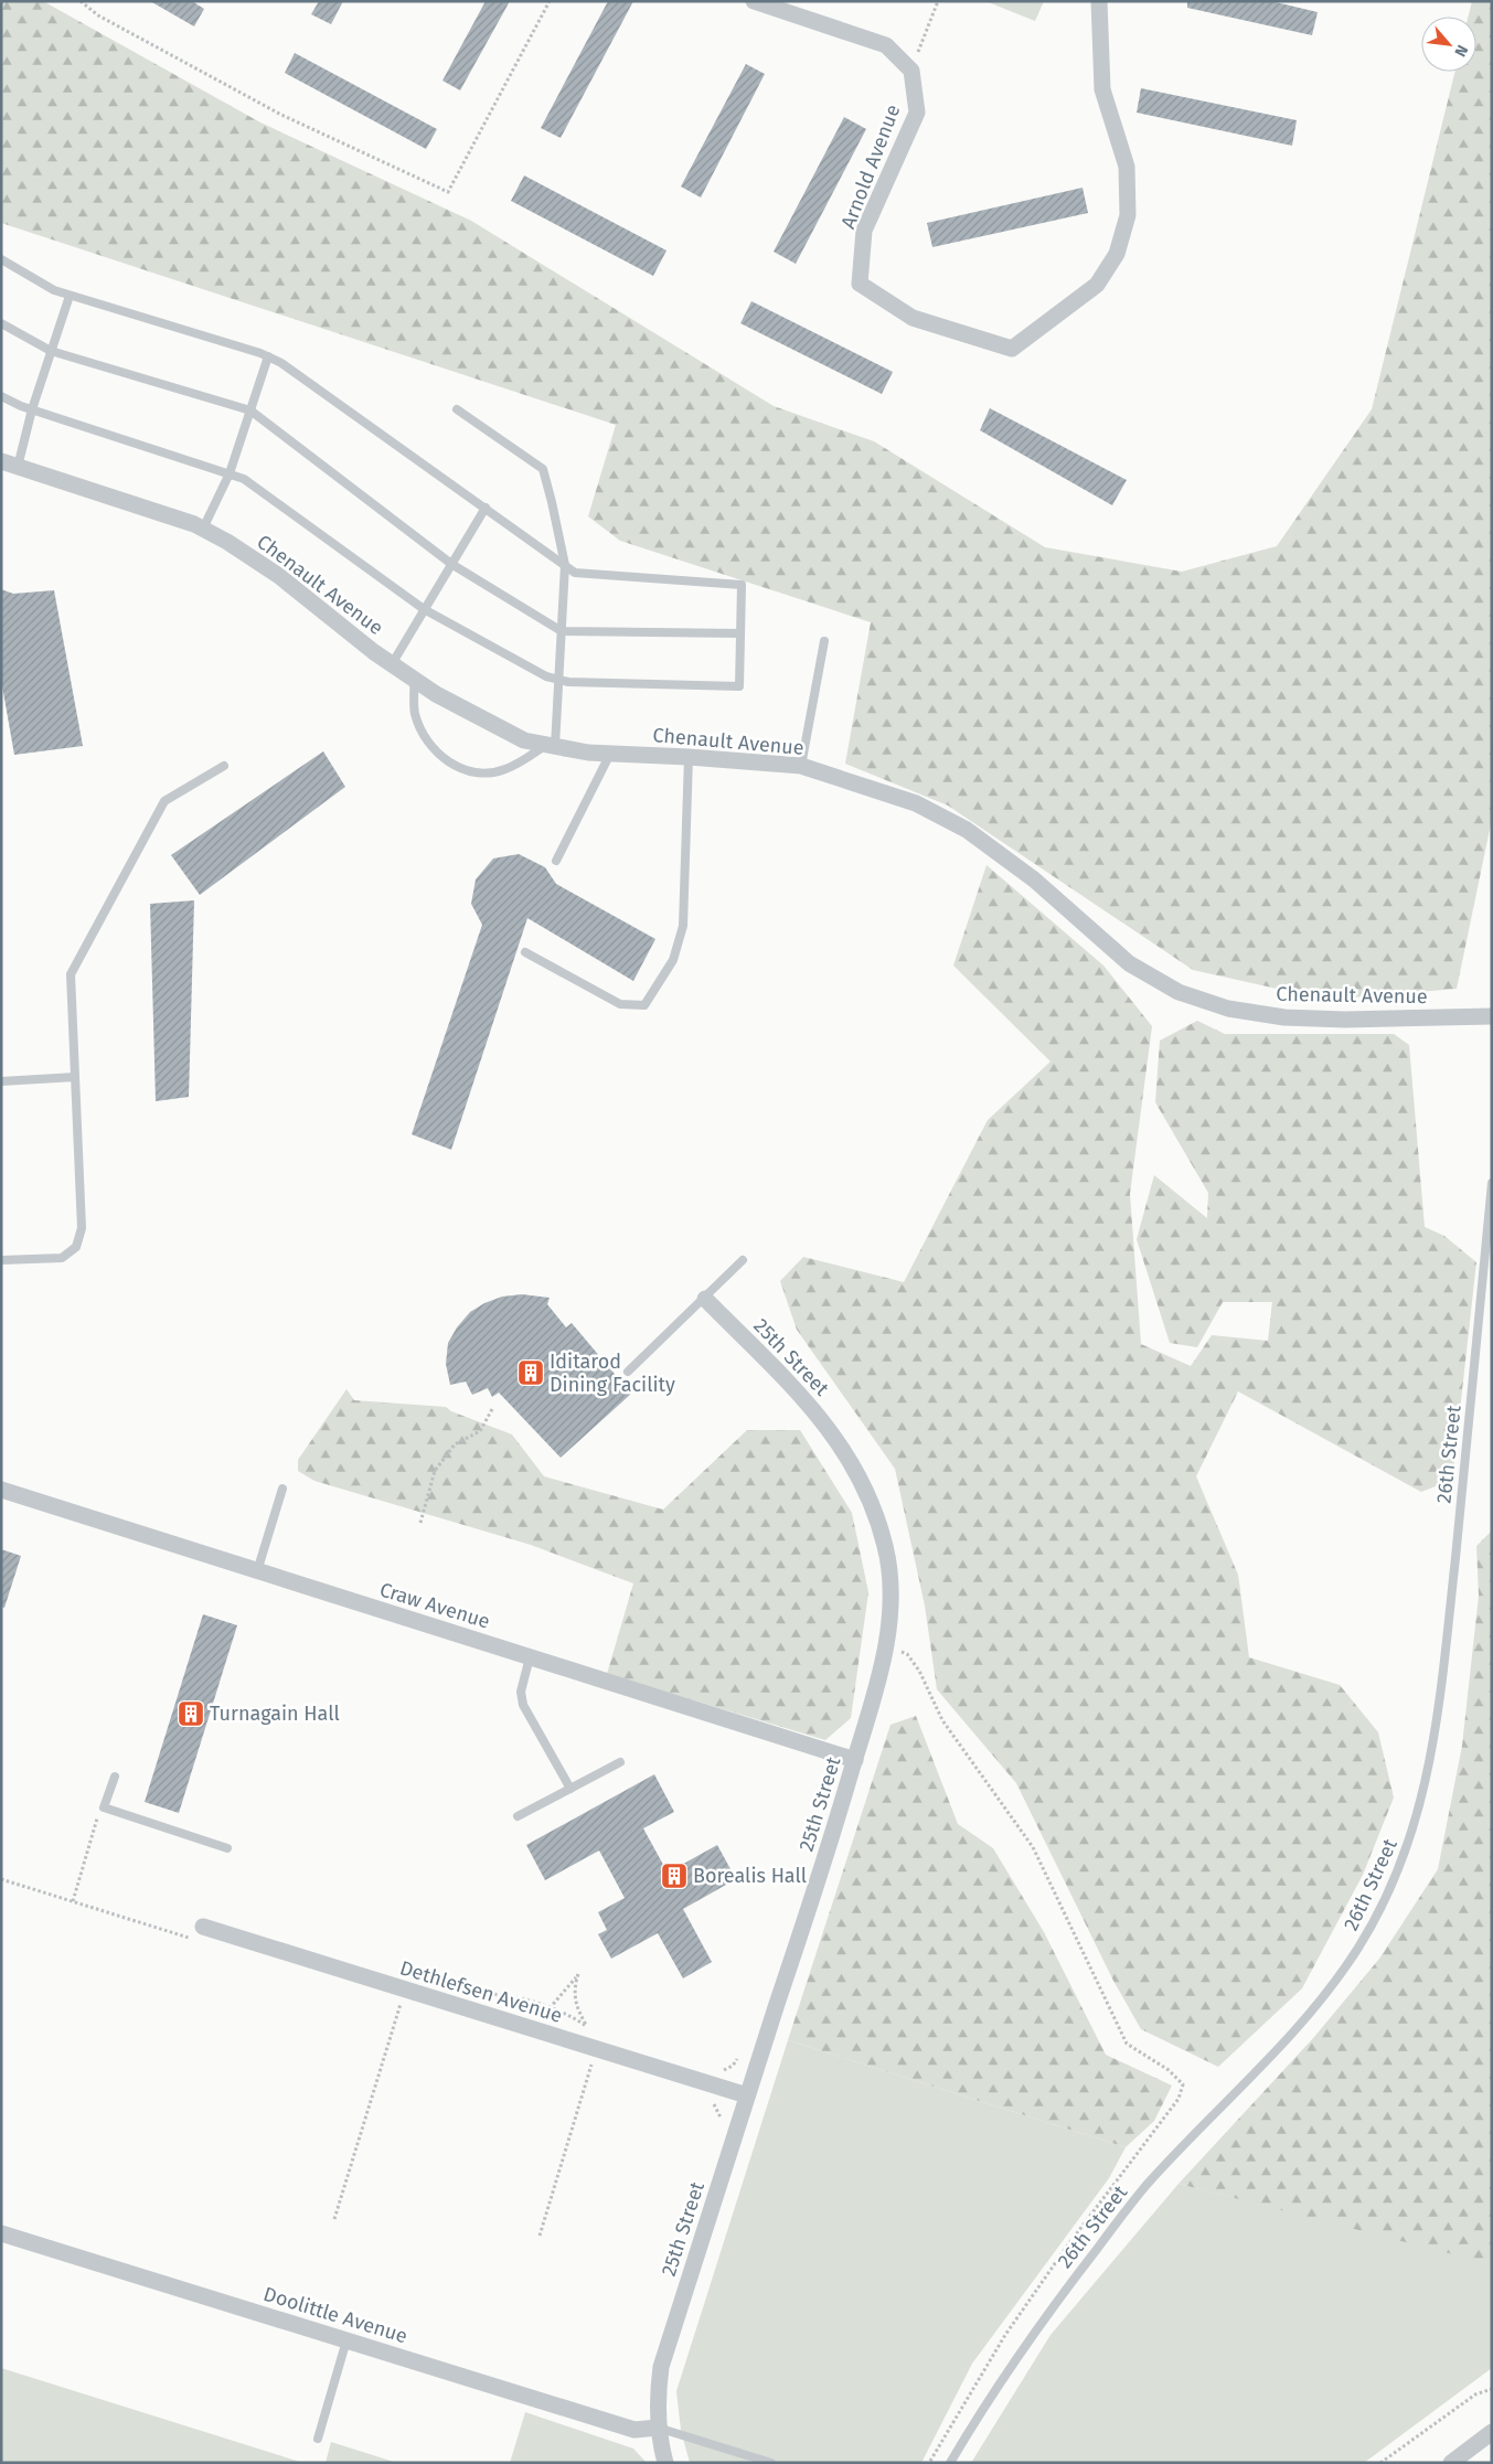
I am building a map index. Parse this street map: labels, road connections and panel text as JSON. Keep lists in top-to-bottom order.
{
  "streets": {
    "street": [
      "Arnold Avenue",
      "Chenault Avenue",
      "25th Street",
      "Craw Avenue",
      "Dethlefsen Avenue",
      "Doolittle Avenue"
    ],
    "lane": ["26th Street"]
  },
  "crossings": [
    ["25th Street", "Craw Avenue"],
    ["25th Street", "Dethlefsen Avenue"],
    ["25th Street", "Doolittle Avenue"]
  ],
  "places": {
    "building": ["Iditarod Dining Facility", "Turnagain Hall", "Borealis Hall"]
  },
  "north": "bottom right"
}
